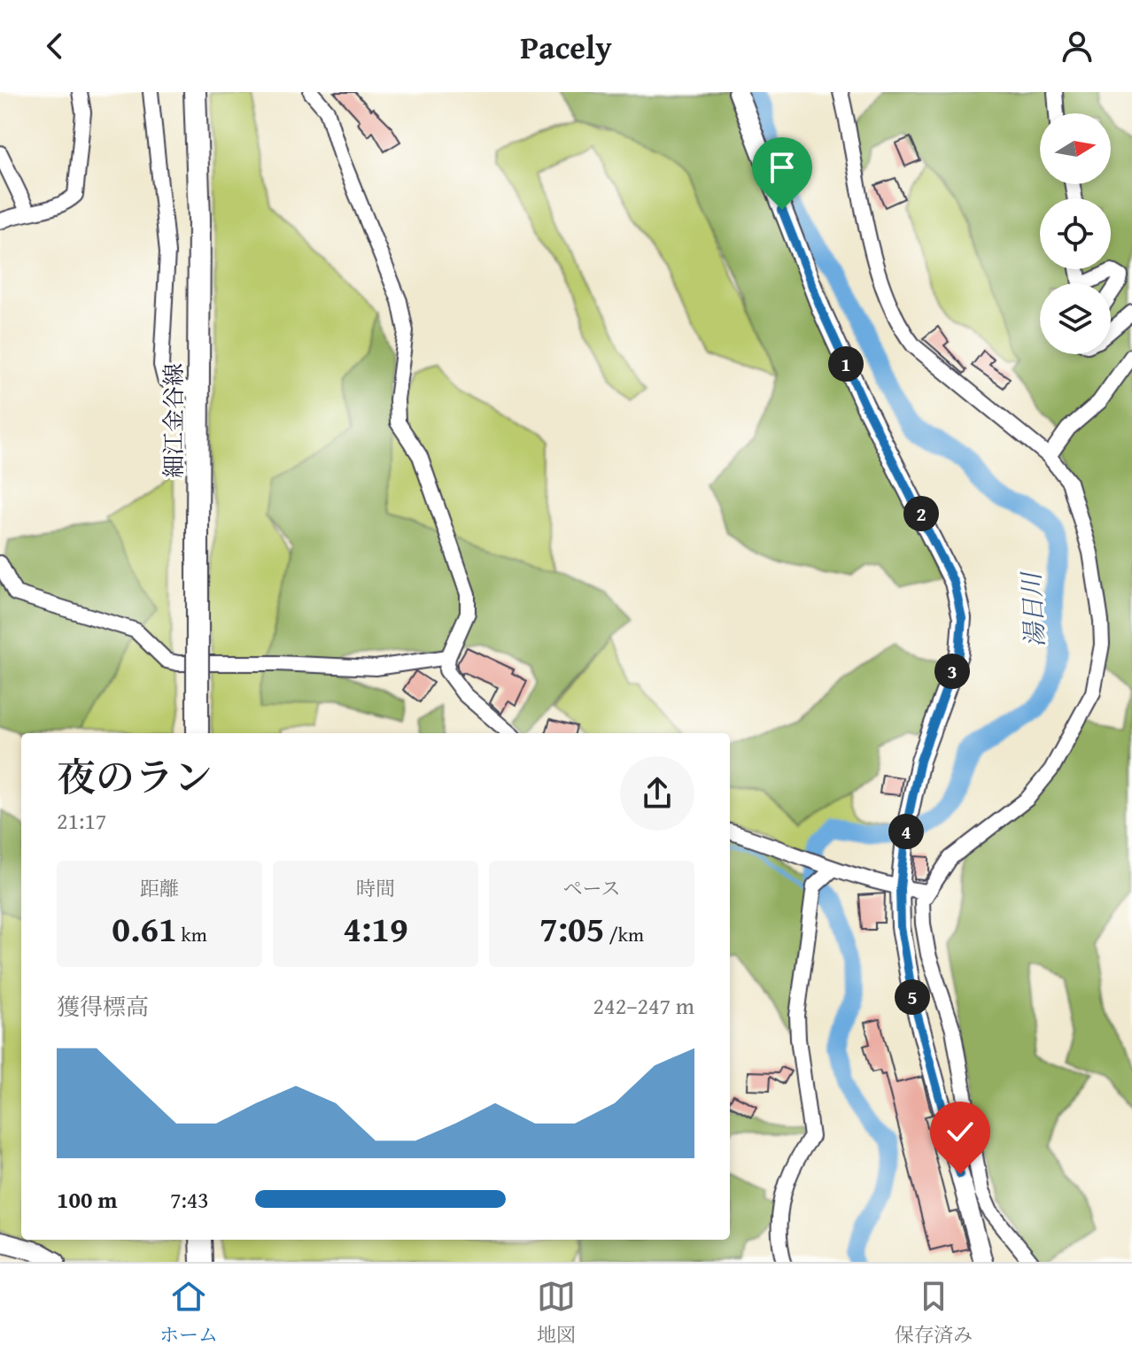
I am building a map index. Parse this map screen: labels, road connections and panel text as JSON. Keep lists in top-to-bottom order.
{
  "streets": {
    "main road": ["細江金谷線"]
  },
  "water": ["湯日川"],
  "north": "right",
  "page": {
    "header": "Pacely",
    "pins": [
      "1",
      "2",
      "3",
      "4",
      "5"
    ],
    "heading": ["夜のラン", "21:17"],
    "stats": [
      ["距離", "0.61 km"],
      ["時間", "4:19"],
      ["ペース", "7:05 /km"]
    ],
    "chart": ["獲得標高", "242–247 m"],
    "list": [
      {
        "name": "100 m",
        "note": "7:43"
      }
    ],
    "tabs": ["ホーム", "地図", "保存済み"]
  }
}
